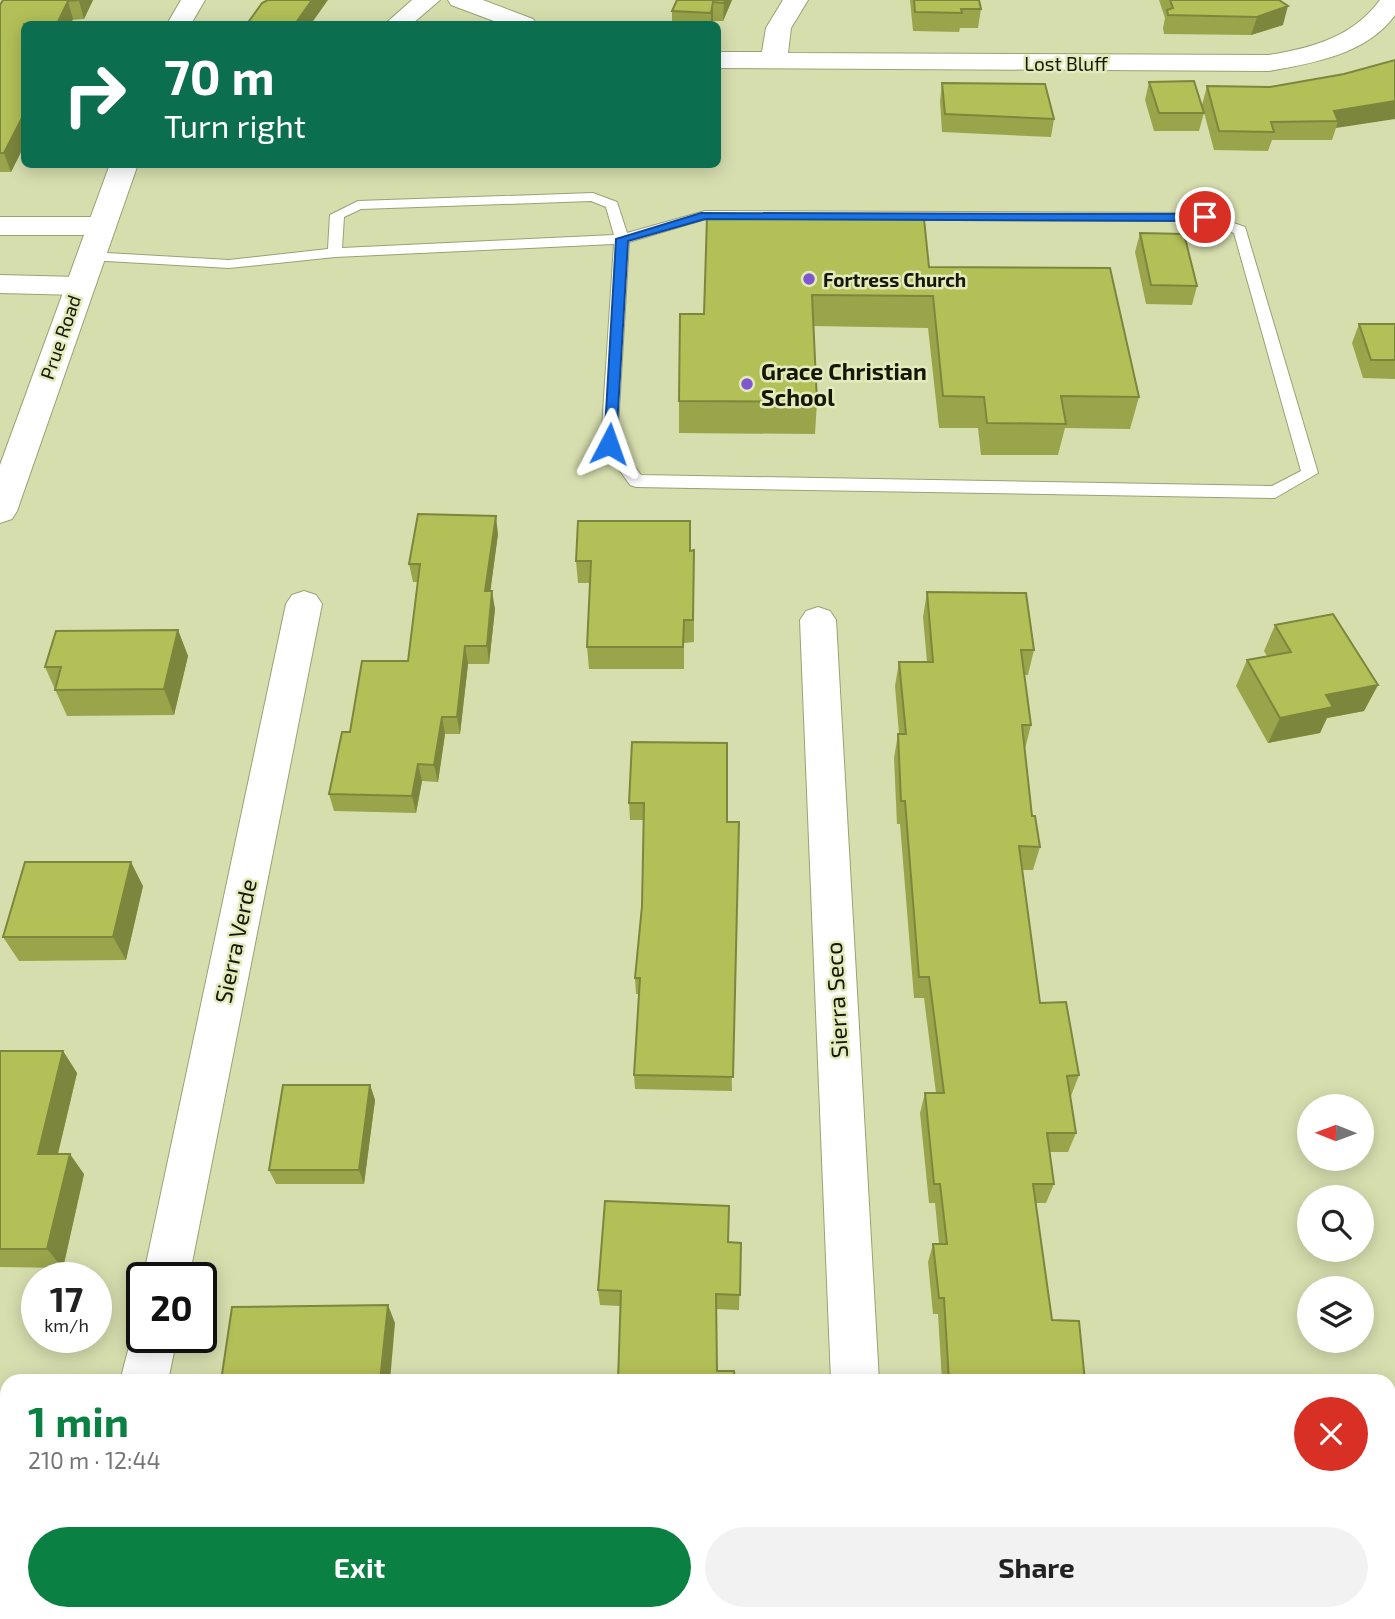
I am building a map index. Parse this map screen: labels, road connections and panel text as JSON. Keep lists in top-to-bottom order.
{
  "streets": {
    "street": [
      "Lost Bluff",
      "Prue Road",
      "Sierra Verde",
      "Sierra Seco"
    ]
  },
  "places": ["Fortress Church", "Grace Christian School"],
  "north": "left",
  "page": {
    "turn": ["70 m", "Turn right"],
    "speed": "17 km/h",
    "limit": "20",
    "heading": ["1 min", "210 m · 12:44"],
    "buttons": ["Exit", "Share"]
  }
}
